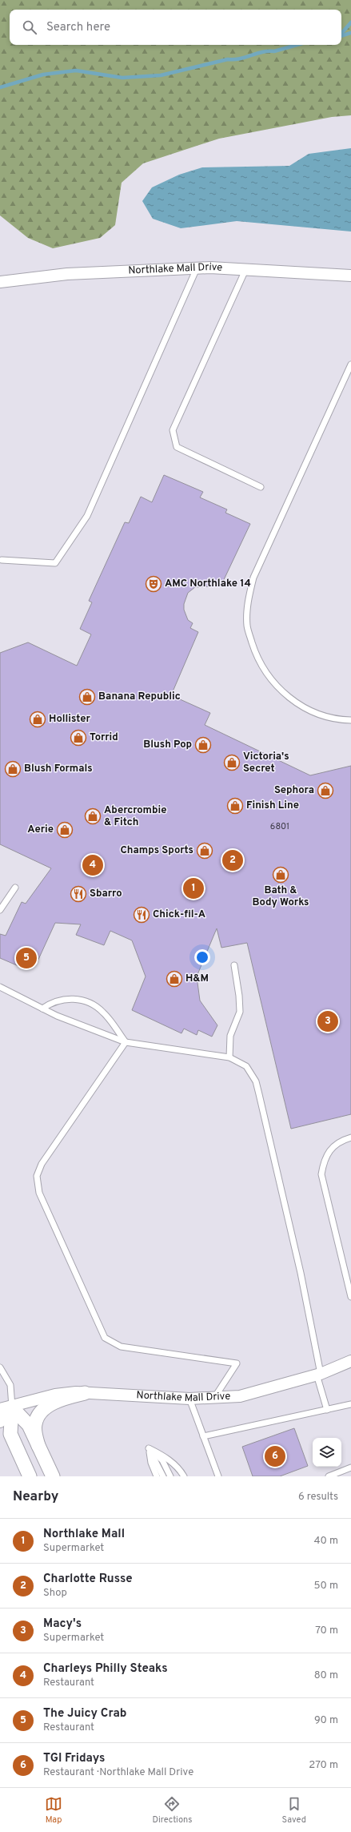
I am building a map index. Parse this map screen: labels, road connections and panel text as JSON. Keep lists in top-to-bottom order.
{
  "streets": {
    "street": ["Northlake Mall Drive"]
  },
  "places": {
    "theatre": ["AMC Northlake 14"],
    "shop": [
      "Banana Republic",
      "Hollister",
      "Torrid",
      "Blush Pop",
      "Victoria's Secret",
      "Blush Formals",
      "Sephora",
      "Finish Line",
      "Abercrombie & Fitch",
      "Aerie",
      "Champs Sports",
      "Bath & Body Works",
      "H&M"
    ],
    "restaurant": ["Sbarro", "Chick-fil-A"]
  },
  "house_numbers": ["6801"],
  "page": {
    "search": "Search here",
    "pins": [
      "2",
      "4",
      "1",
      "5",
      "3",
      "6"
    ],
    "heading": ["Nearby", "6 results"],
    "list": [
      {
        "mark": "1",
        "name": "Northlake Mall",
        "note": "Supermarket",
        "value": "40 m"
      },
      {
        "mark": "2",
        "name": "Charlotte Russe",
        "note": "Shop",
        "value": "50 m"
      },
      {
        "mark": "3",
        "name": "Macy's",
        "note": "Supermarket",
        "value": "70 m"
      },
      {
        "mark": "4",
        "name": "Charleys Philly Steaks",
        "note": "Restaurant",
        "value": "80 m"
      },
      {
        "mark": "5",
        "name": "The Juicy Crab",
        "note": "Restaurant",
        "value": "90 m"
      },
      {
        "mark": "6",
        "name": "TGI Fridays",
        "note": "Restaurant · Northlake Mall Drive",
        "value": "270 m"
      }
    ],
    "nav": ["Map", "Directions", "Saved"]
  }
}
